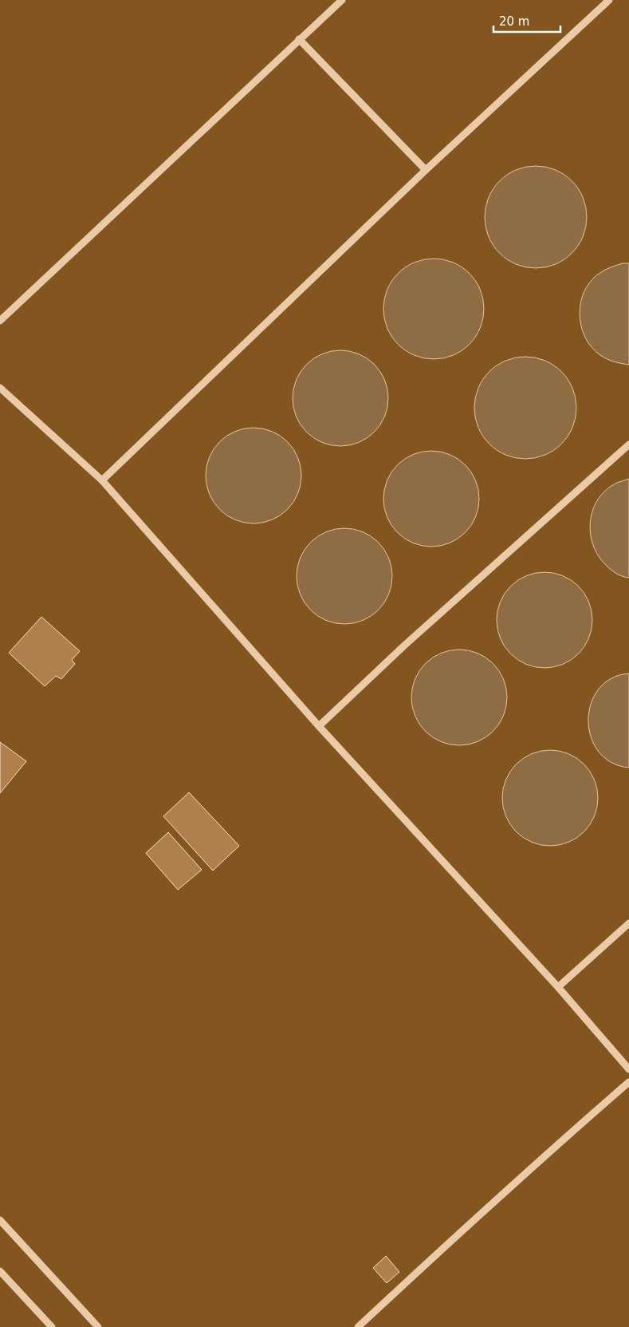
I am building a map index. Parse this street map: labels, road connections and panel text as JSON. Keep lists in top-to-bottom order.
{
  "scale_bar": "20 m"
}
